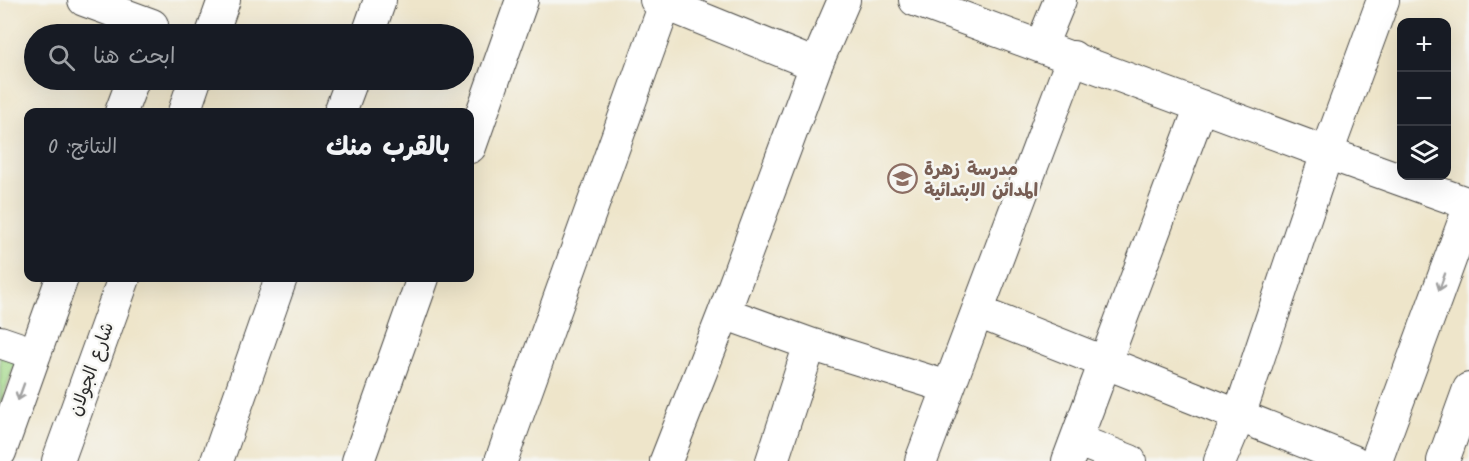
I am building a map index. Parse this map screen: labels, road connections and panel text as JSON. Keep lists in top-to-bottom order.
{
  "streets": {
    "street": ["شارع الجولان"]
  },
  "places": {
    "school or university": ["مدرسة زهرة المدائن الابتدائية"]
  },
  "page": {
    "map_buttons": ["+", "−"],
    "search": "ابحث هنا",
    "heading": ["بالقرب منك", "النتائج: 0"]
  }
}
